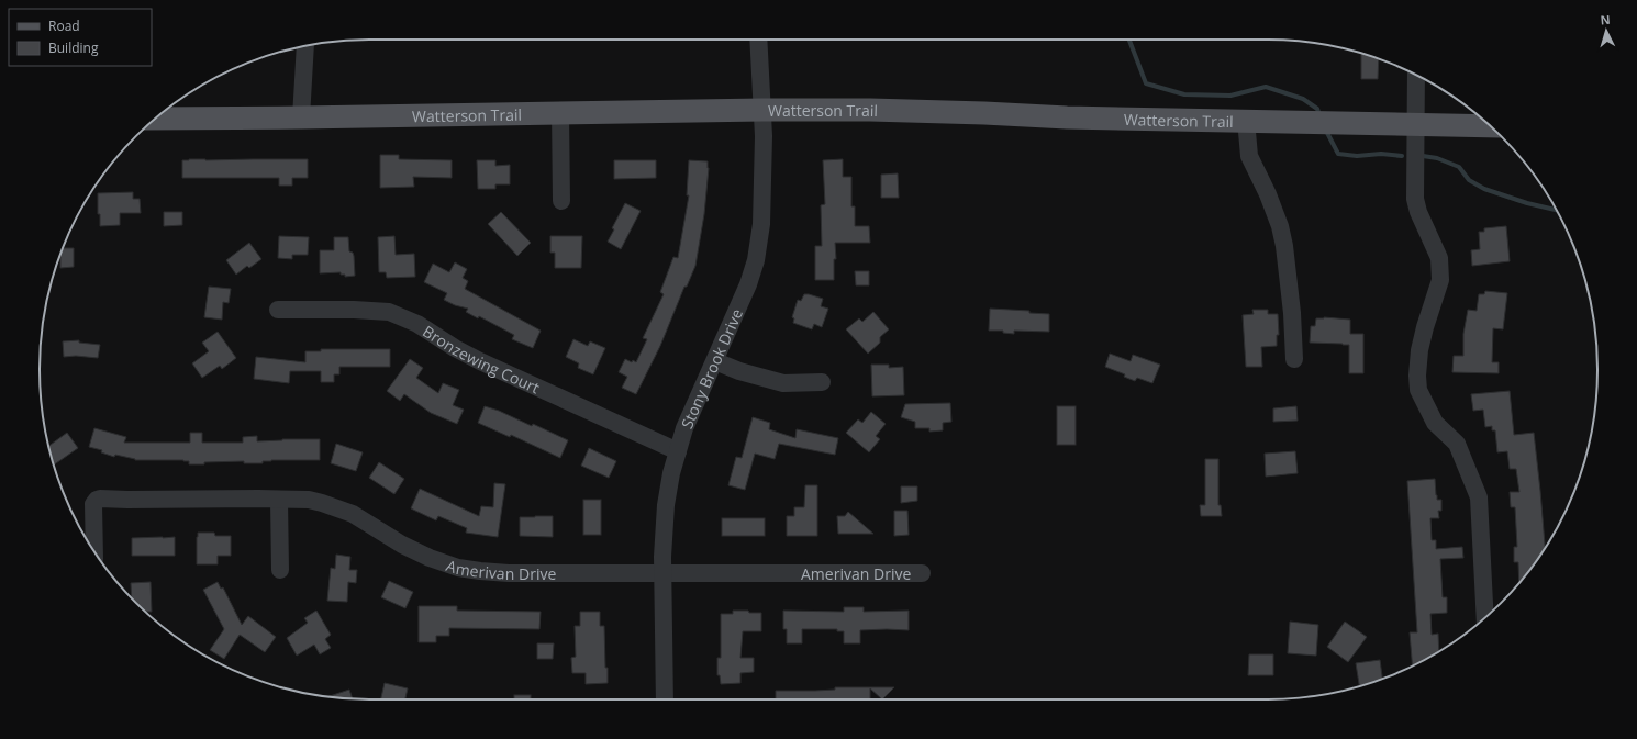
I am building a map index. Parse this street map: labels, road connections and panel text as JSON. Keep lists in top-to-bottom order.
{
  "streets": {
    "main road": ["Watterson Trail"],
    "street": ["Bronzewing Court", "Stony Brook Drive", "Amerivan Drive"]
  },
  "crossings": [
    ["Watterson Trail", "Stony Brook Drive"],
    ["Bronzewing Court", "Stony Brook Drive"],
    ["Stony Brook Drive", "Amerivan Drive"]
  ],
  "legend": ["Road", "Building"],
  "north": "top"
}
